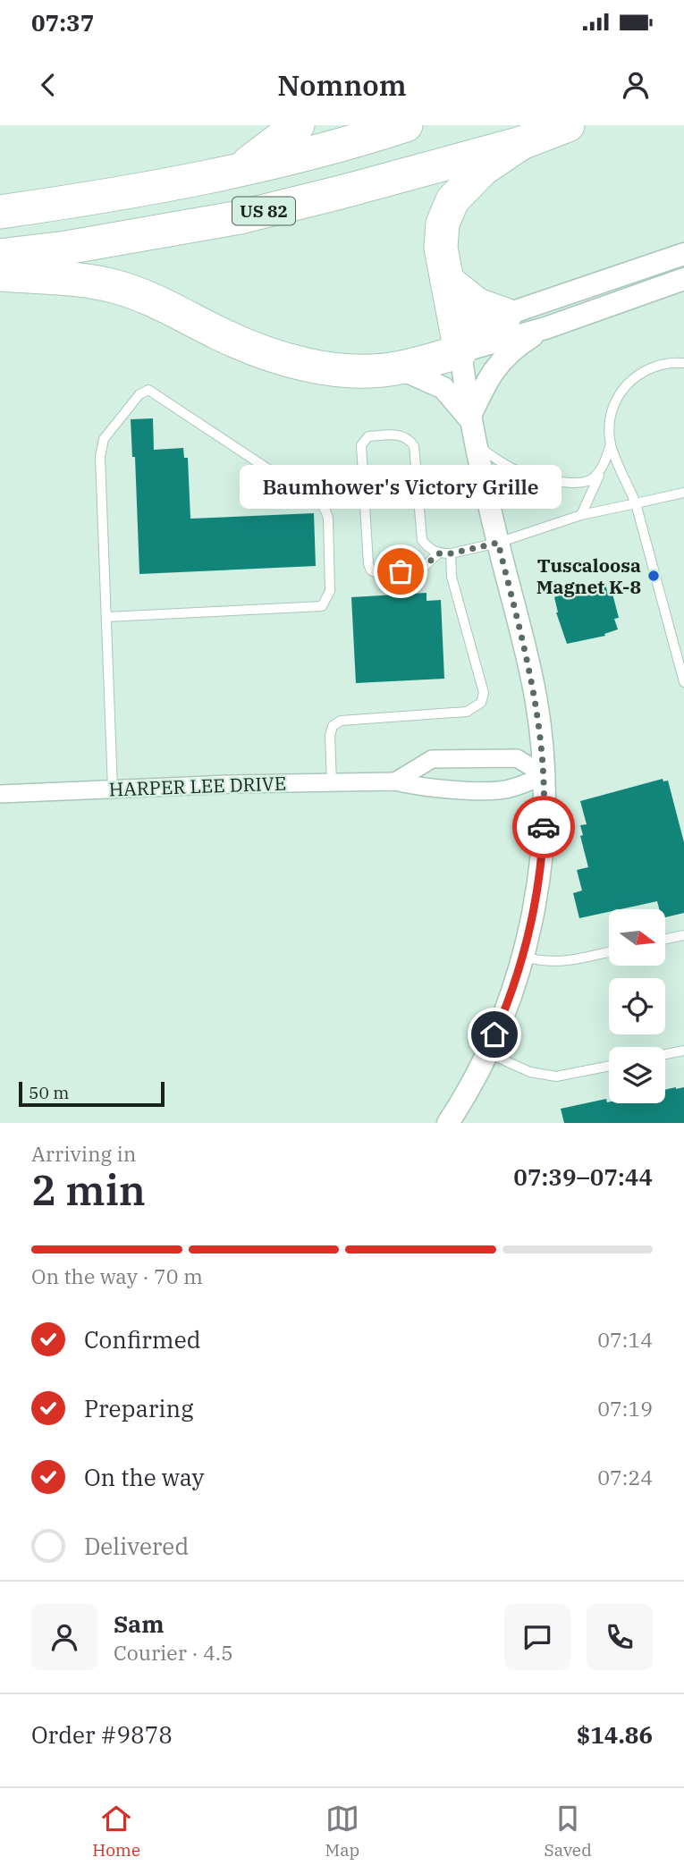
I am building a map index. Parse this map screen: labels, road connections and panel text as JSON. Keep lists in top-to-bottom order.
{
  "streets": {
    "highway": ["US 82"],
    "street": ["HARPER LEE DRIVE"]
  },
  "places": ["Baumhower's Victory Grille", "Tuscaloosa Magnet K-8"],
  "scale_bar": "50 m",
  "north": "right",
  "page": {
    "status": "07:37",
    "header": "Nomnom",
    "bubble": "Baumhower's Victory Grille",
    "scale": "50 m",
    "heading": ["2 min", "Arriving in", "07:39–07:44"],
    "panel": [
      "Sam",
      "Courier · 4.5",
      "Order #9878",
      "$14.86"
    ],
    "bar": "On the way · 70 m",
    "list": [
      ["Confirmed", "07:14"],
      ["Preparing", "07:19"],
      ["On the way", "07:24"],
      "Delivered"
    ],
    "tabs": ["Home", "Map", "Saved"]
  }
}
